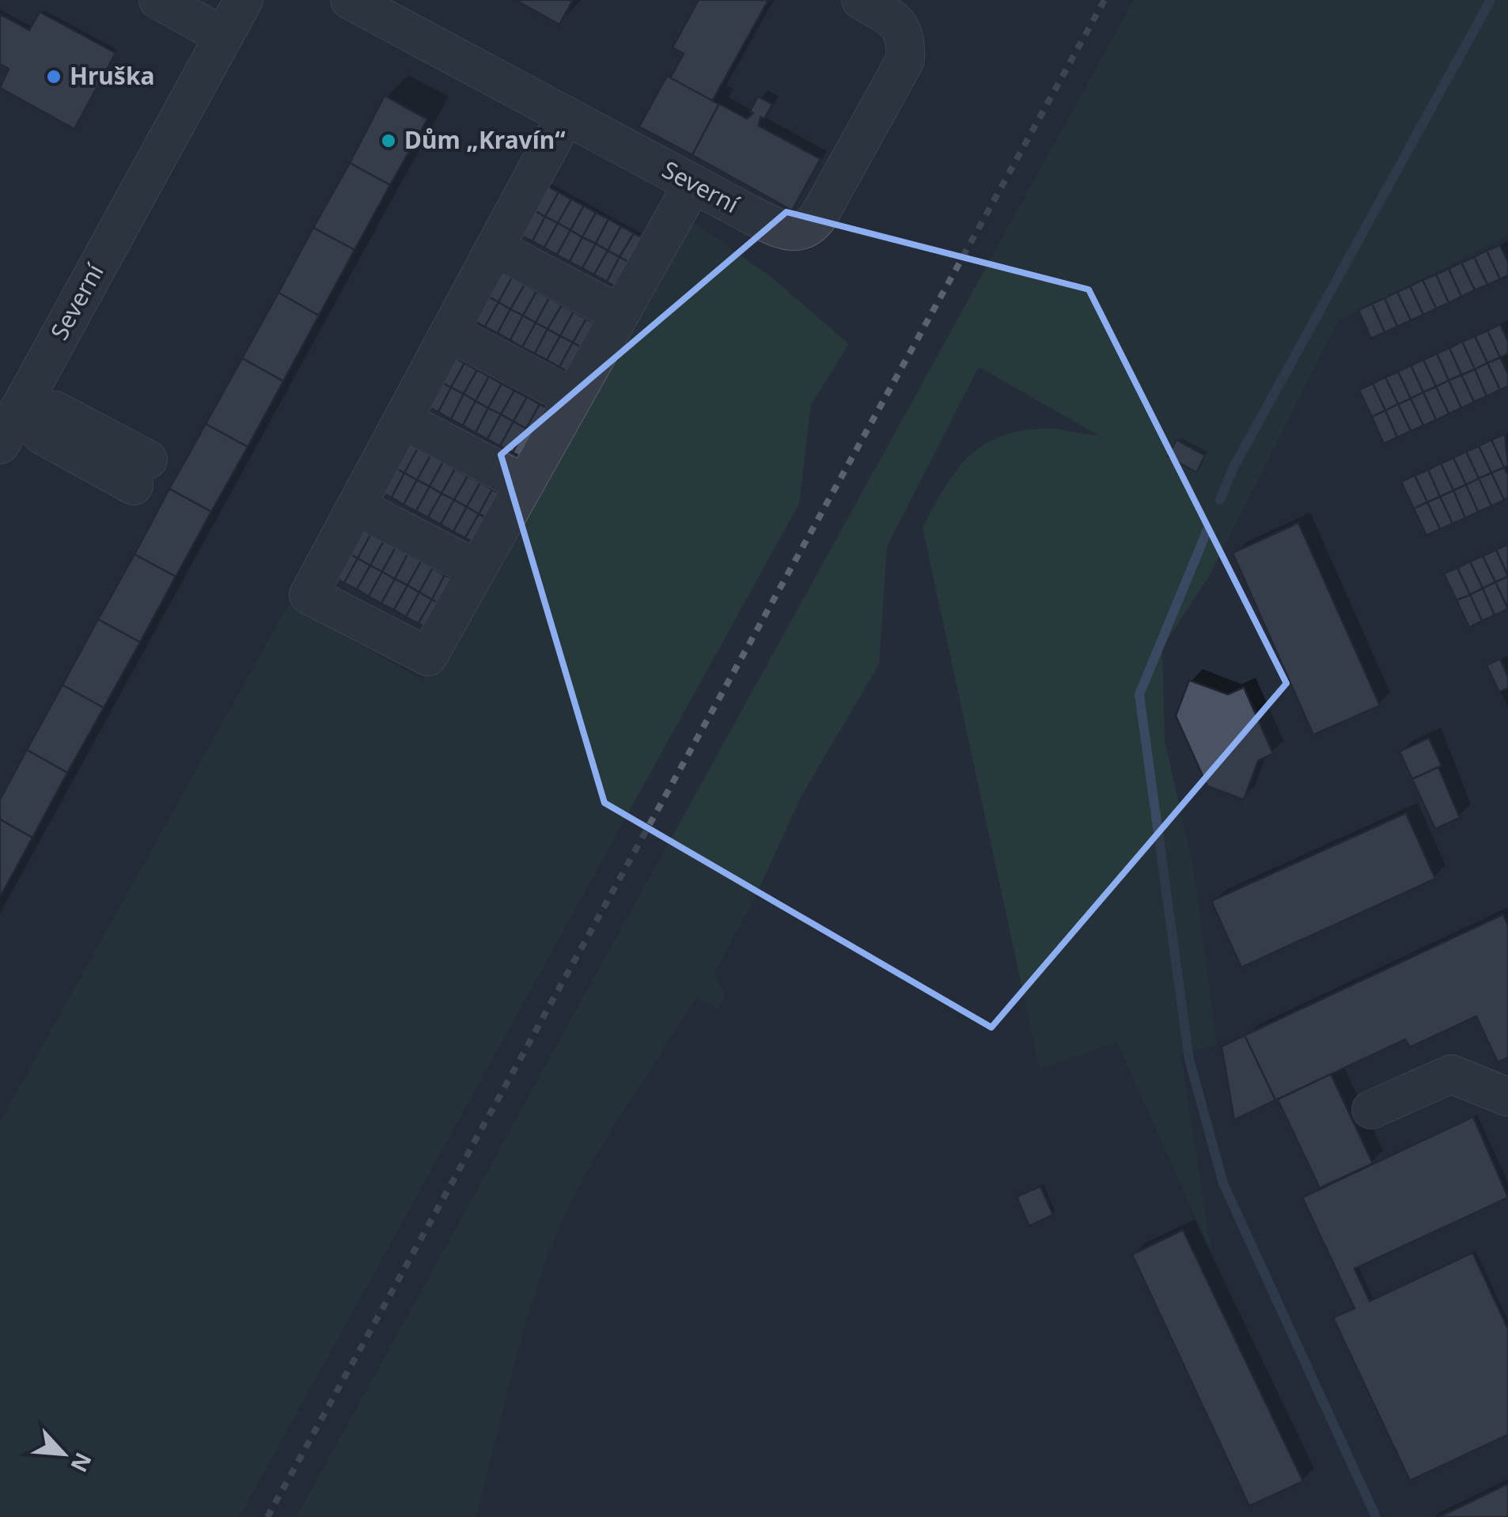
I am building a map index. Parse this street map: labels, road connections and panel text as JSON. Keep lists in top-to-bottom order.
{
  "streets": {
    "street": ["Severní"]
  },
  "places": ["Hruška", "Dům „Kravín“"],
  "north": "bottom right"
}
